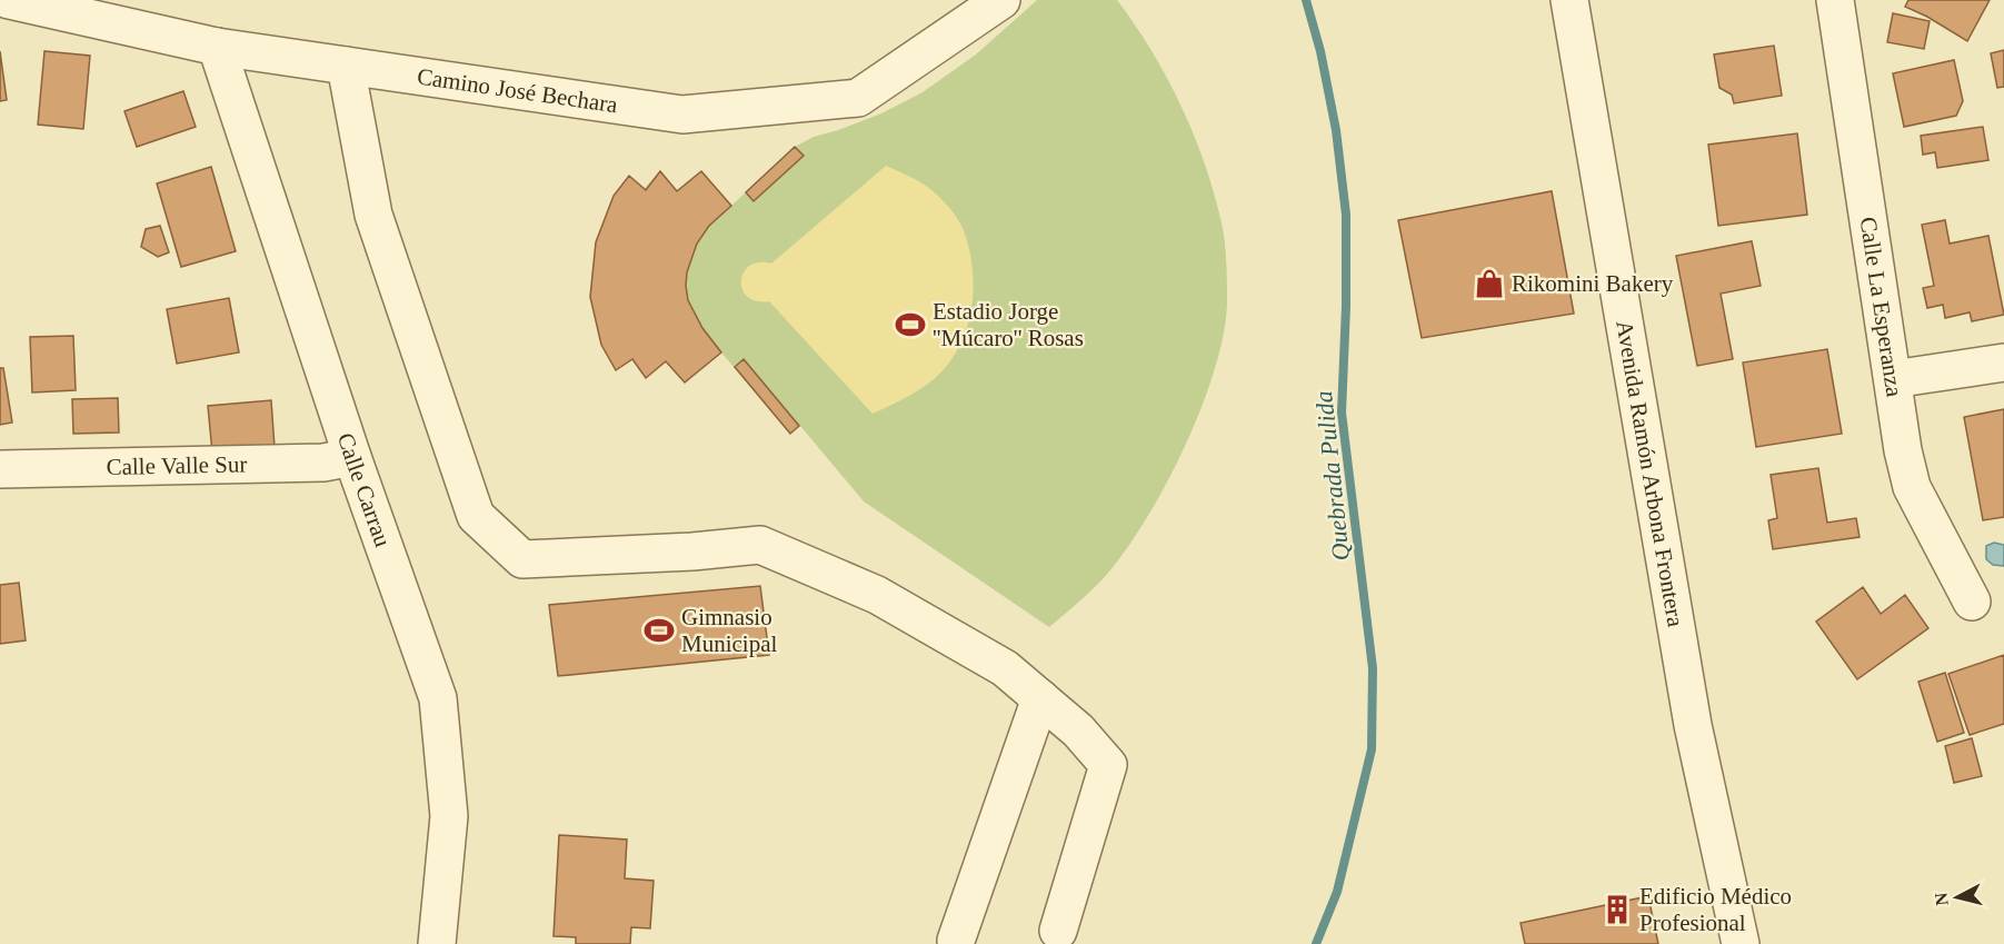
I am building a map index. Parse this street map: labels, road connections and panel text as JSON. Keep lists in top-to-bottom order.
{
  "streets": {
    "street": [
      "Camino José Bechara",
      "Calle La Esperanza",
      "Calle Valle Sur",
      "Avenida Ramón Arbona Frontera",
      "Calle Carrau"
    ]
  },
  "crossings": [
    ["Camino José Bechara", "Calle Carrau"],
    ["Calle Valle Sur", "Calle Carrau"]
  ],
  "water": ["Quebrada Pulida"],
  "places": {
    "shop": ["Rikomini Bakery"],
    "sports": ["Estadio Jorge ''Múcaro'' Rosas", "Gimnasio Municipal"],
    "building": ["Edificio Médico Profesional"]
  },
  "north": "left"
}
